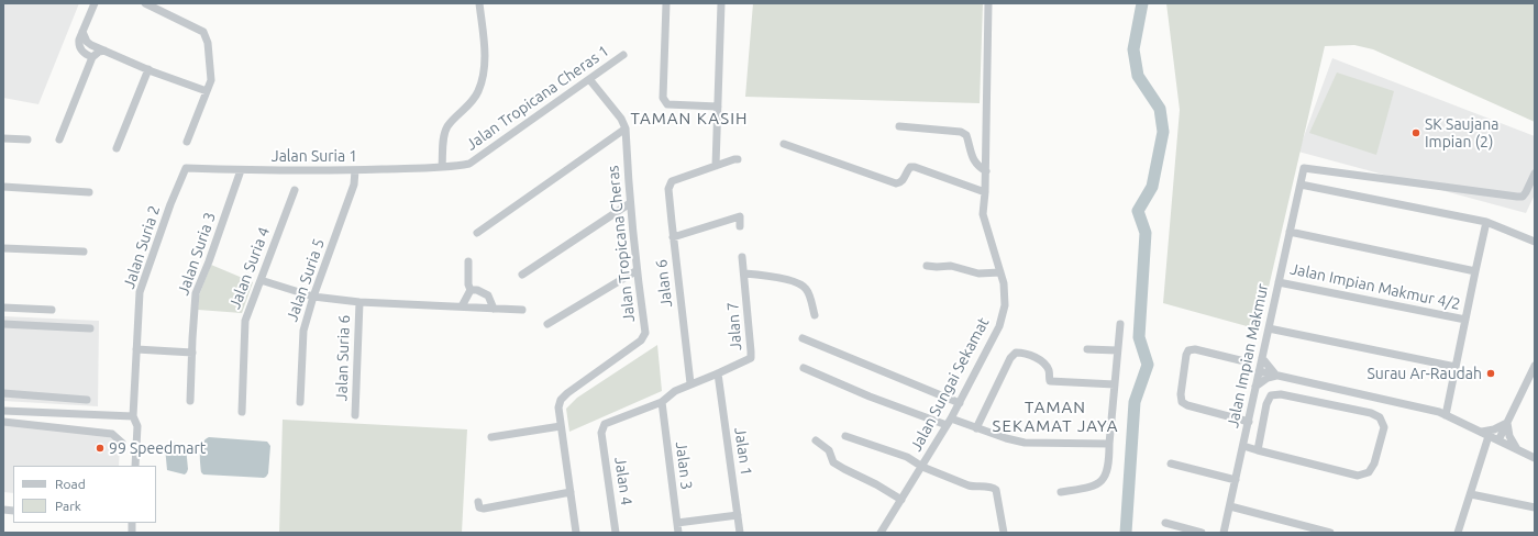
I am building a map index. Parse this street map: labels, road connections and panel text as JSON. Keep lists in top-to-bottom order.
{
  "streets": {
    "street": [
      "Jalan Tropicana Cheras 1",
      "Jalan Suria 1",
      "Jalan Tropicana Cheras",
      "Jalan Suria 2",
      "Jalan Suria 3",
      "Jalan Suria 4",
      "Jalan Suria 5",
      "Jalan 6",
      "Jalan Impian Makmur 4/2",
      "Jalan 7",
      "Jalan Impian Makmur",
      "Jalan Suria 6",
      "Jalan Sungai Sekamat",
      "Jalan 1",
      "Jalan 3",
      "Jalan 4"
    ]
  },
  "crossings": [
    ["Jalan Tropicana Cheras 1", "Jalan Suria 1"],
    ["Jalan Tropicana Cheras 1", "Jalan Tropicana Cheras"],
    ["Jalan Suria 1", "Jalan Suria 2"],
    ["Jalan Suria 1", "Jalan Suria 3"],
    ["Jalan Suria 1", "Jalan Suria 5"],
    ["Jalan Impian Makmur 4/2", "Jalan Impian Makmur"],
    ["Jalan 7", "Jalan 1"],
    ["Jalan 3", "Jalan 4"]
  ],
  "districts": ["TAMAN KASIH", "TAMAN SEKAMAT JAYA"],
  "places": ["SK Saujana Impian (2)", "Surau Ar-Raudah", "99 Speedmart"],
  "legend": ["Road", "Park"]
}
